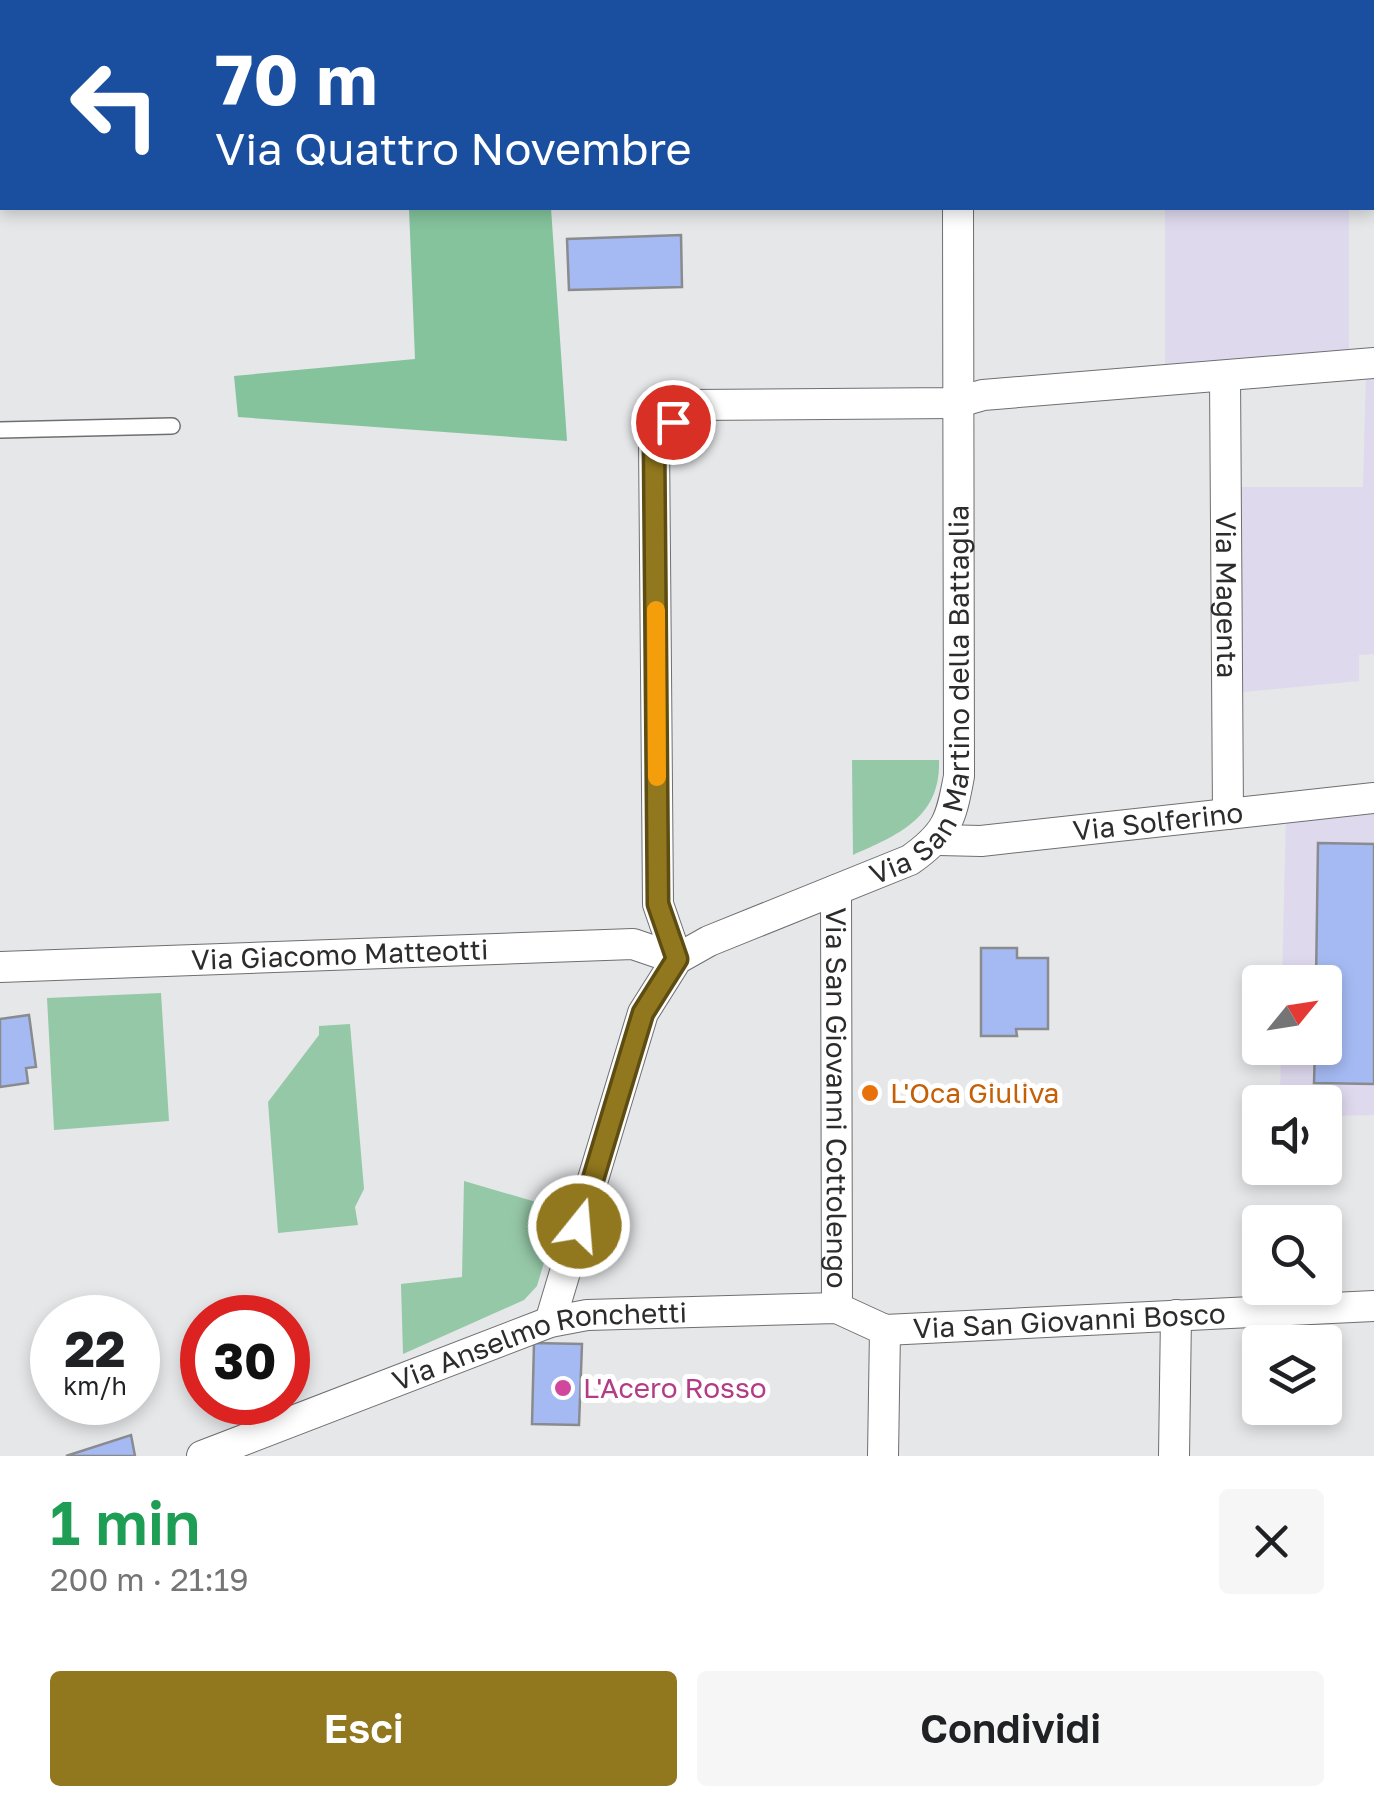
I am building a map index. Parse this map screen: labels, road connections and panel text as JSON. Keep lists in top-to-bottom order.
{
  "streets": {
    "street": [
      "Via Magenta",
      "Via San Martino della Battaglia",
      "Via Solferino",
      "Via Giacomo Matteotti",
      "Via San Giovanni Cottolengo",
      "Via San Giovanni Bosco",
      "Via Anselmo Ronchetti"
    ]
  },
  "crossings": [
    ["Via Magenta", "Via Solferino"],
    ["Via San Martino della Battaglia", "Via Solferino"],
    ["Via San Martino della Battaglia", "Via Giacomo Matteotti"],
    ["Via San Martino della Battaglia", "Via San Giovanni Cottolengo"],
    ["Via San Martino della Battaglia", "Via Anselmo Ronchetti"],
    ["Via San Giovanni Cottolengo", "Via Anselmo Ronchetti"],
    ["Via San Giovanni Bosco", "Via Anselmo Ronchetti"]
  ],
  "places": ["L'Oca Giuliva", "L'Acero Rosso"],
  "north": "top right",
  "page": {
    "turn": ["70 m", "Via Quattro Novembre"],
    "speed": "22 km/h",
    "limit": "30",
    "heading": ["1 min", "200 m · 21:19"],
    "buttons": ["Esci", "Condividi"]
  }
}
